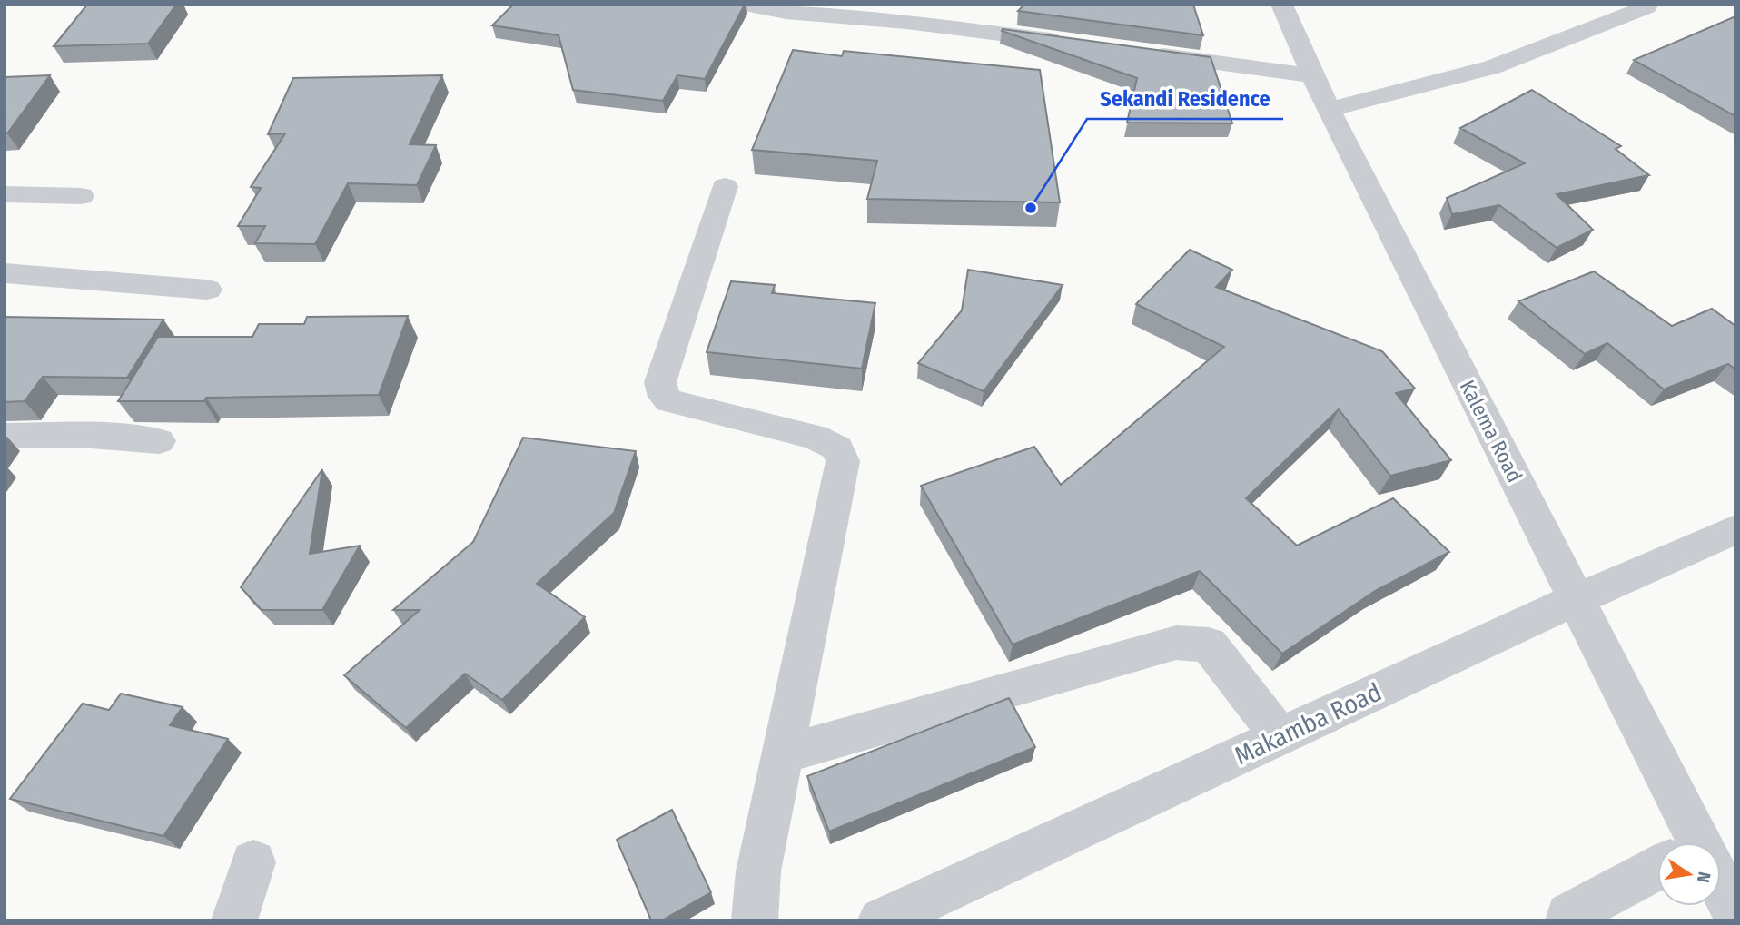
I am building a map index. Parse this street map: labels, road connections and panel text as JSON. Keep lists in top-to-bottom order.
{
  "streets": {
    "street": ["Kalema Road", "Makamba Road"]
  },
  "crossings": [
    ["Kalema Road", "Makamba Road"]
  ],
  "places": ["Sekandi Residence"],
  "north": "right"
}
